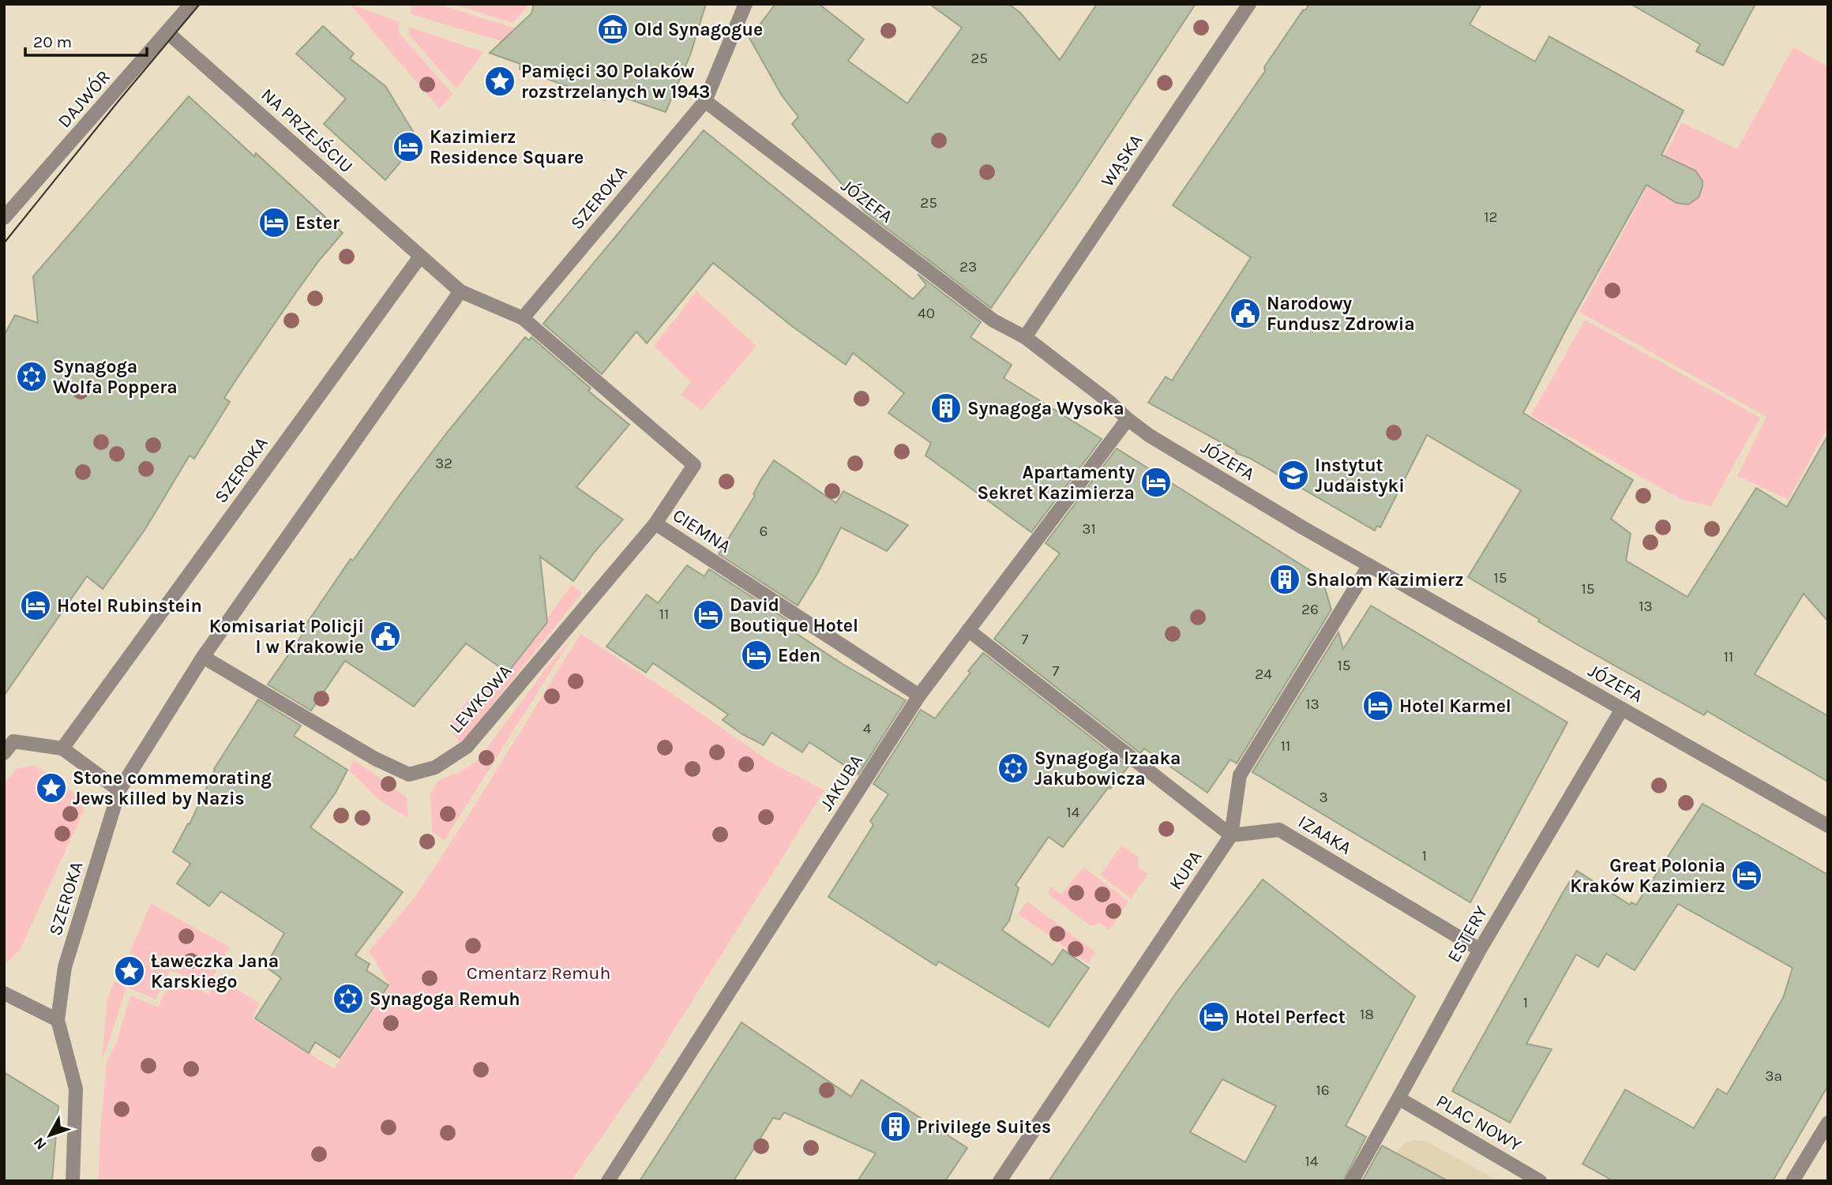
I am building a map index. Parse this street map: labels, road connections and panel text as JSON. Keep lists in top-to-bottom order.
{
  "streets": {
    "street": [
      "DAJWÓR",
      "NA PRZEJŚCIU",
      "WĄSKA",
      "SZEROKA",
      "JÓZEFA",
      "CIEMNA",
      "LEWKOWA",
      "JAKUBA",
      "IZAAKA",
      "KUPA",
      "ESTERY",
      "PLAC NOWY"
    ]
  },
  "crossings": [
    ["DAJWÓR", "NA PRZEJŚCIU"],
    ["NA PRZEJŚCIU", "SZEROKA"],
    ["WĄSKA", "JÓZEFA"],
    ["SZEROKA", "JÓZEFA"],
    ["SZEROKA", "CIEMNA"],
    ["SZEROKA", "LEWKOWA"],
    ["JÓZEFA", "JAKUBA"],
    ["JÓZEFA", "KUPA"],
    ["JÓZEFA", "ESTERY"],
    ["CIEMNA", "LEWKOWA"],
    ["CIEMNA", "JAKUBA"],
    ["IZAAKA", "KUPA"],
    ["IZAAKA", "ESTERY"],
    ["ESTERY", "PLAC NOWY"]
  ],
  "parks": ["Cmentarz Remuh"],
  "places": {
    "museum": ["Old Synagogue"],
    "place": ["Pamięci 30 Polaków rozstrzelanych w 1943", "Stone commemorating Jews killed by Nazis", "Ławeczka Jana Karskiego"],
    "hotel": [
      "Kazimierz Residence Square",
      "Ester",
      "Apartamenty Sekret Kazimierza",
      "Hotel Rubinstein",
      "David Boutique Hotel",
      "Eden",
      "Hotel Karmel",
      "Great Polonia Kraków Kazimierz",
      "Hotel Perfect"
    ],
    "public building": ["Narodowy Fundusz Zdrowia", "Komisariat Policji I w Krakowie"],
    "synagogue": ["Synagoga Wolfa Poppera", "Synagoga Izaaka Jakubowicza", "Synagoga Remuh"],
    "building": ["Synagoga Wysoka", "Shalom Kazimierz", "Privilege Suites"],
    "school or university": ["Instytut Judaistyki"]
  },
  "house_numbers": [
    "25",
    "25",
    "12",
    "23",
    "40",
    "32",
    "31",
    "6",
    "15",
    "15",
    "13",
    "26",
    "11",
    "7",
    "11",
    "15",
    "7",
    "24",
    "13",
    "4",
    "11",
    "3",
    "14",
    "1",
    "1",
    "18",
    "3a",
    "16",
    "14"
  ],
  "scale_bar": "20 m",
  "north": "bottom left"
}
